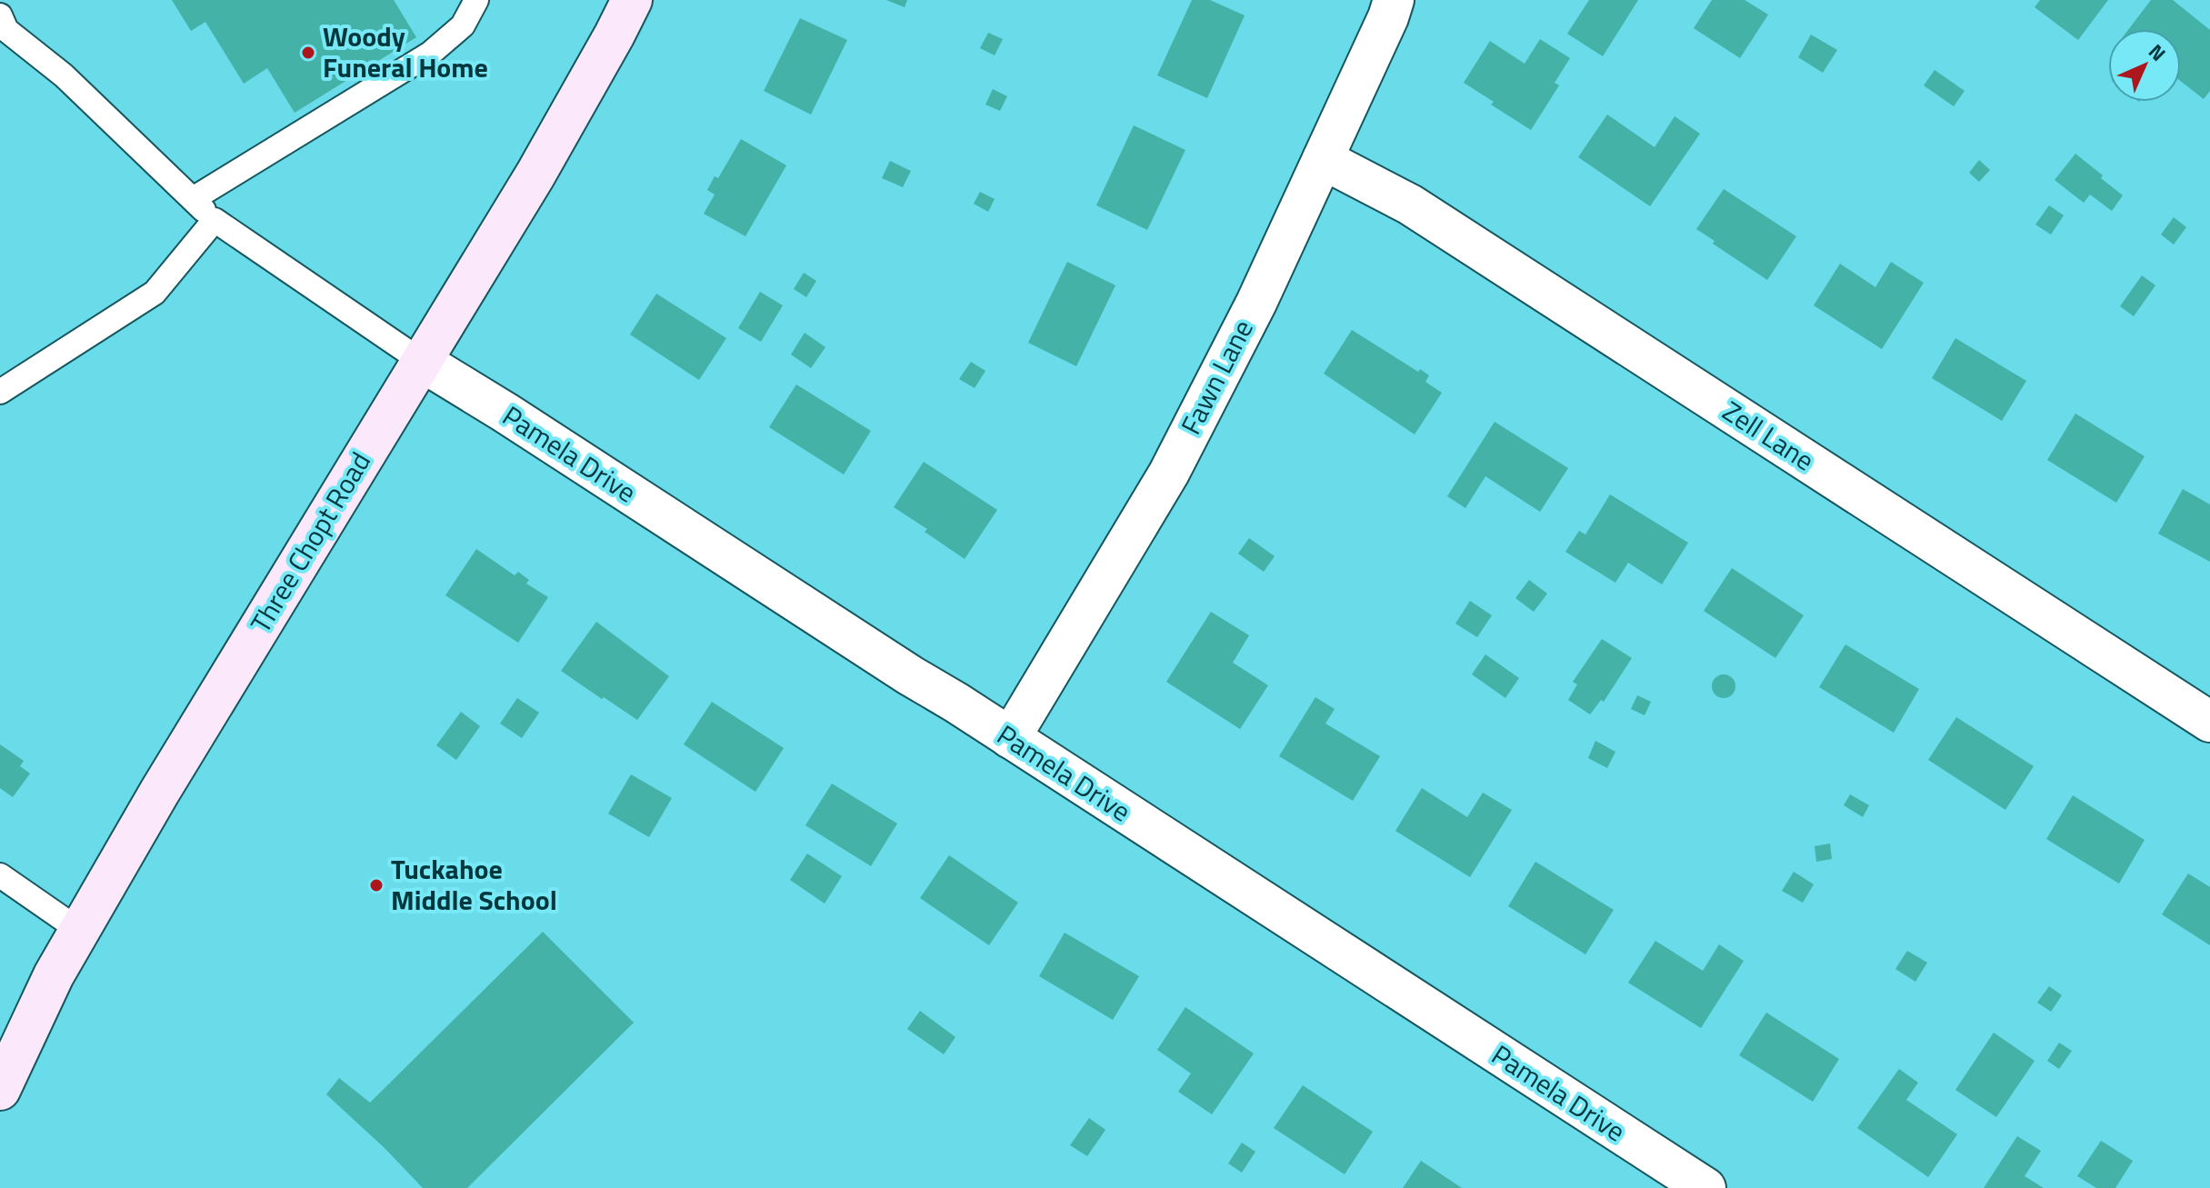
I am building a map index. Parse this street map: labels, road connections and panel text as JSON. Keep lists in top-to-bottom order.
{
  "streets": {
    "main road": ["Three Chopt Road"],
    "street": ["Fawn Lane", "Zell Lane", "Pamela Drive"]
  },
  "crossings": [
    ["Fawn Lane", "Zell Lane"],
    ["Fawn Lane", "Pamela Drive"],
    ["Pamela Drive", "Three Chopt Road"]
  ],
  "places": ["Woody Funeral Home", "Tuckahoe Middle School"],
  "north": "top right"
}
